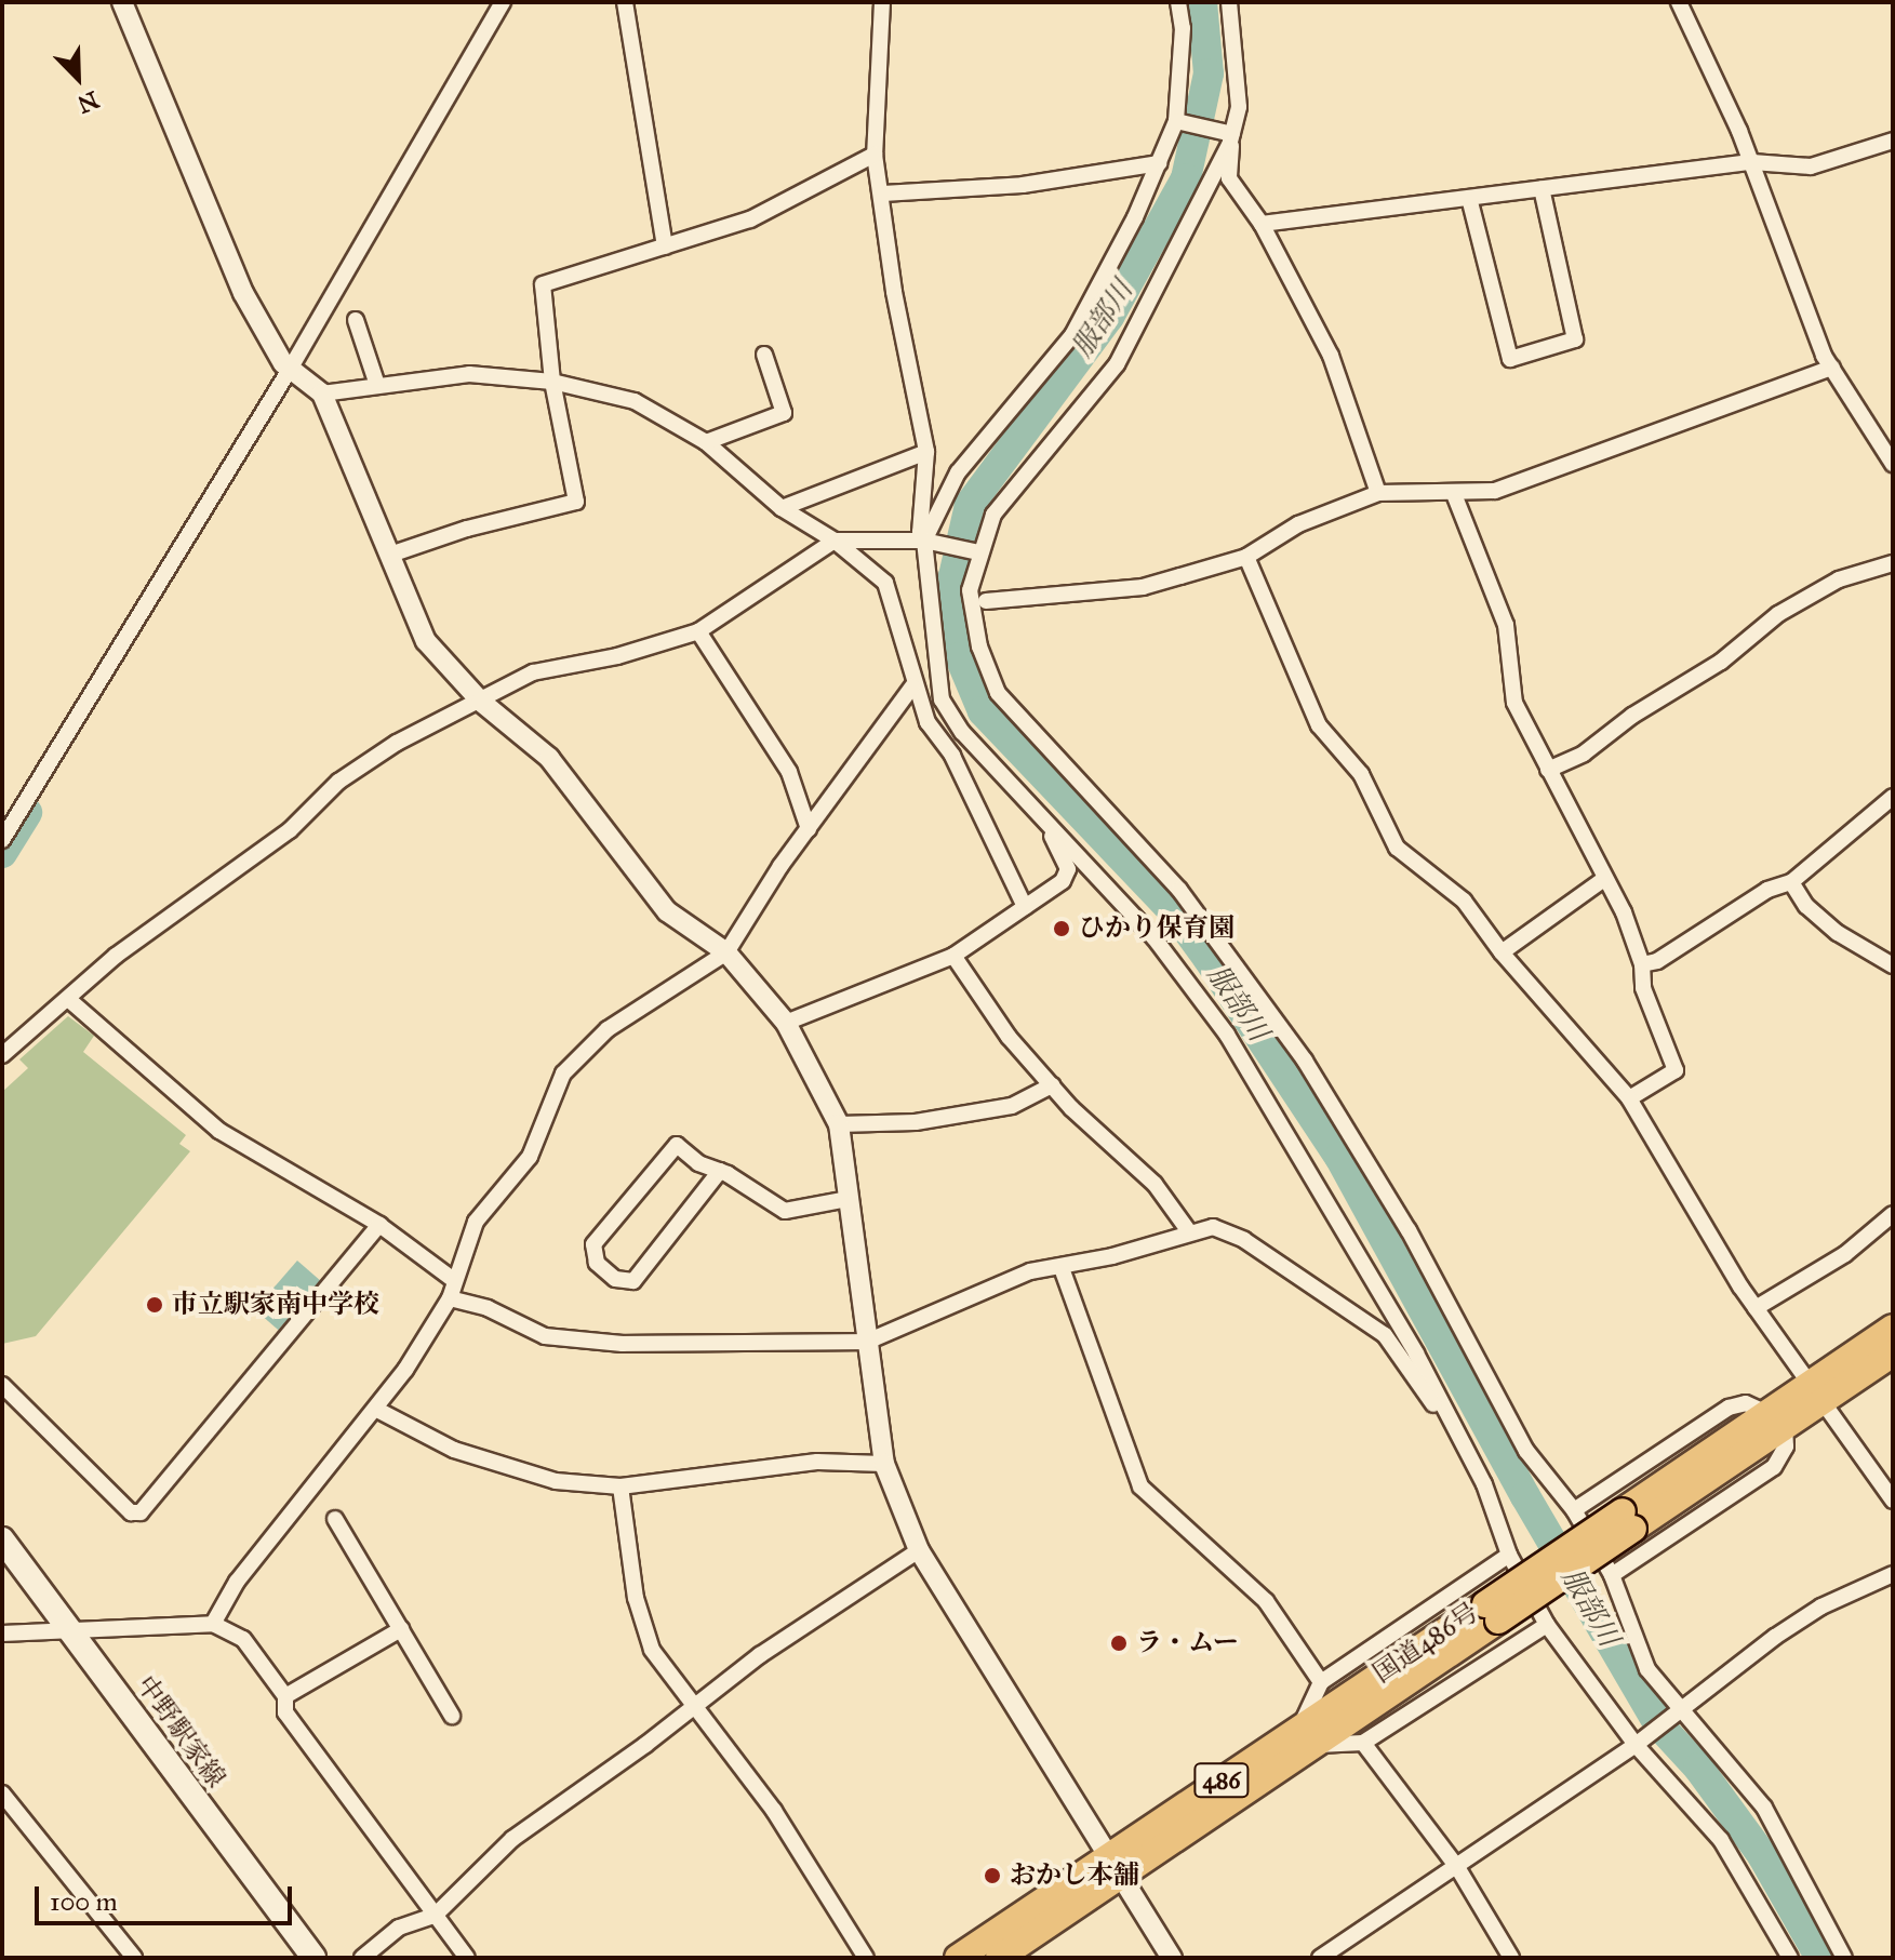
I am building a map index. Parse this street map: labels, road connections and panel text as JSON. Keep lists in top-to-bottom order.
{
  "streets": {
    "highway": ["国道486号", "486"],
    "main road": ["中野駅家線"]
  },
  "water": ["服部川"],
  "places": [
    "ひかり保育園",
    "市立駅家南中学校",
    "ラ・ムー",
    "おかし本舗"
  ],
  "scale_bar": "100 m",
  "north": "bottom right"
}
